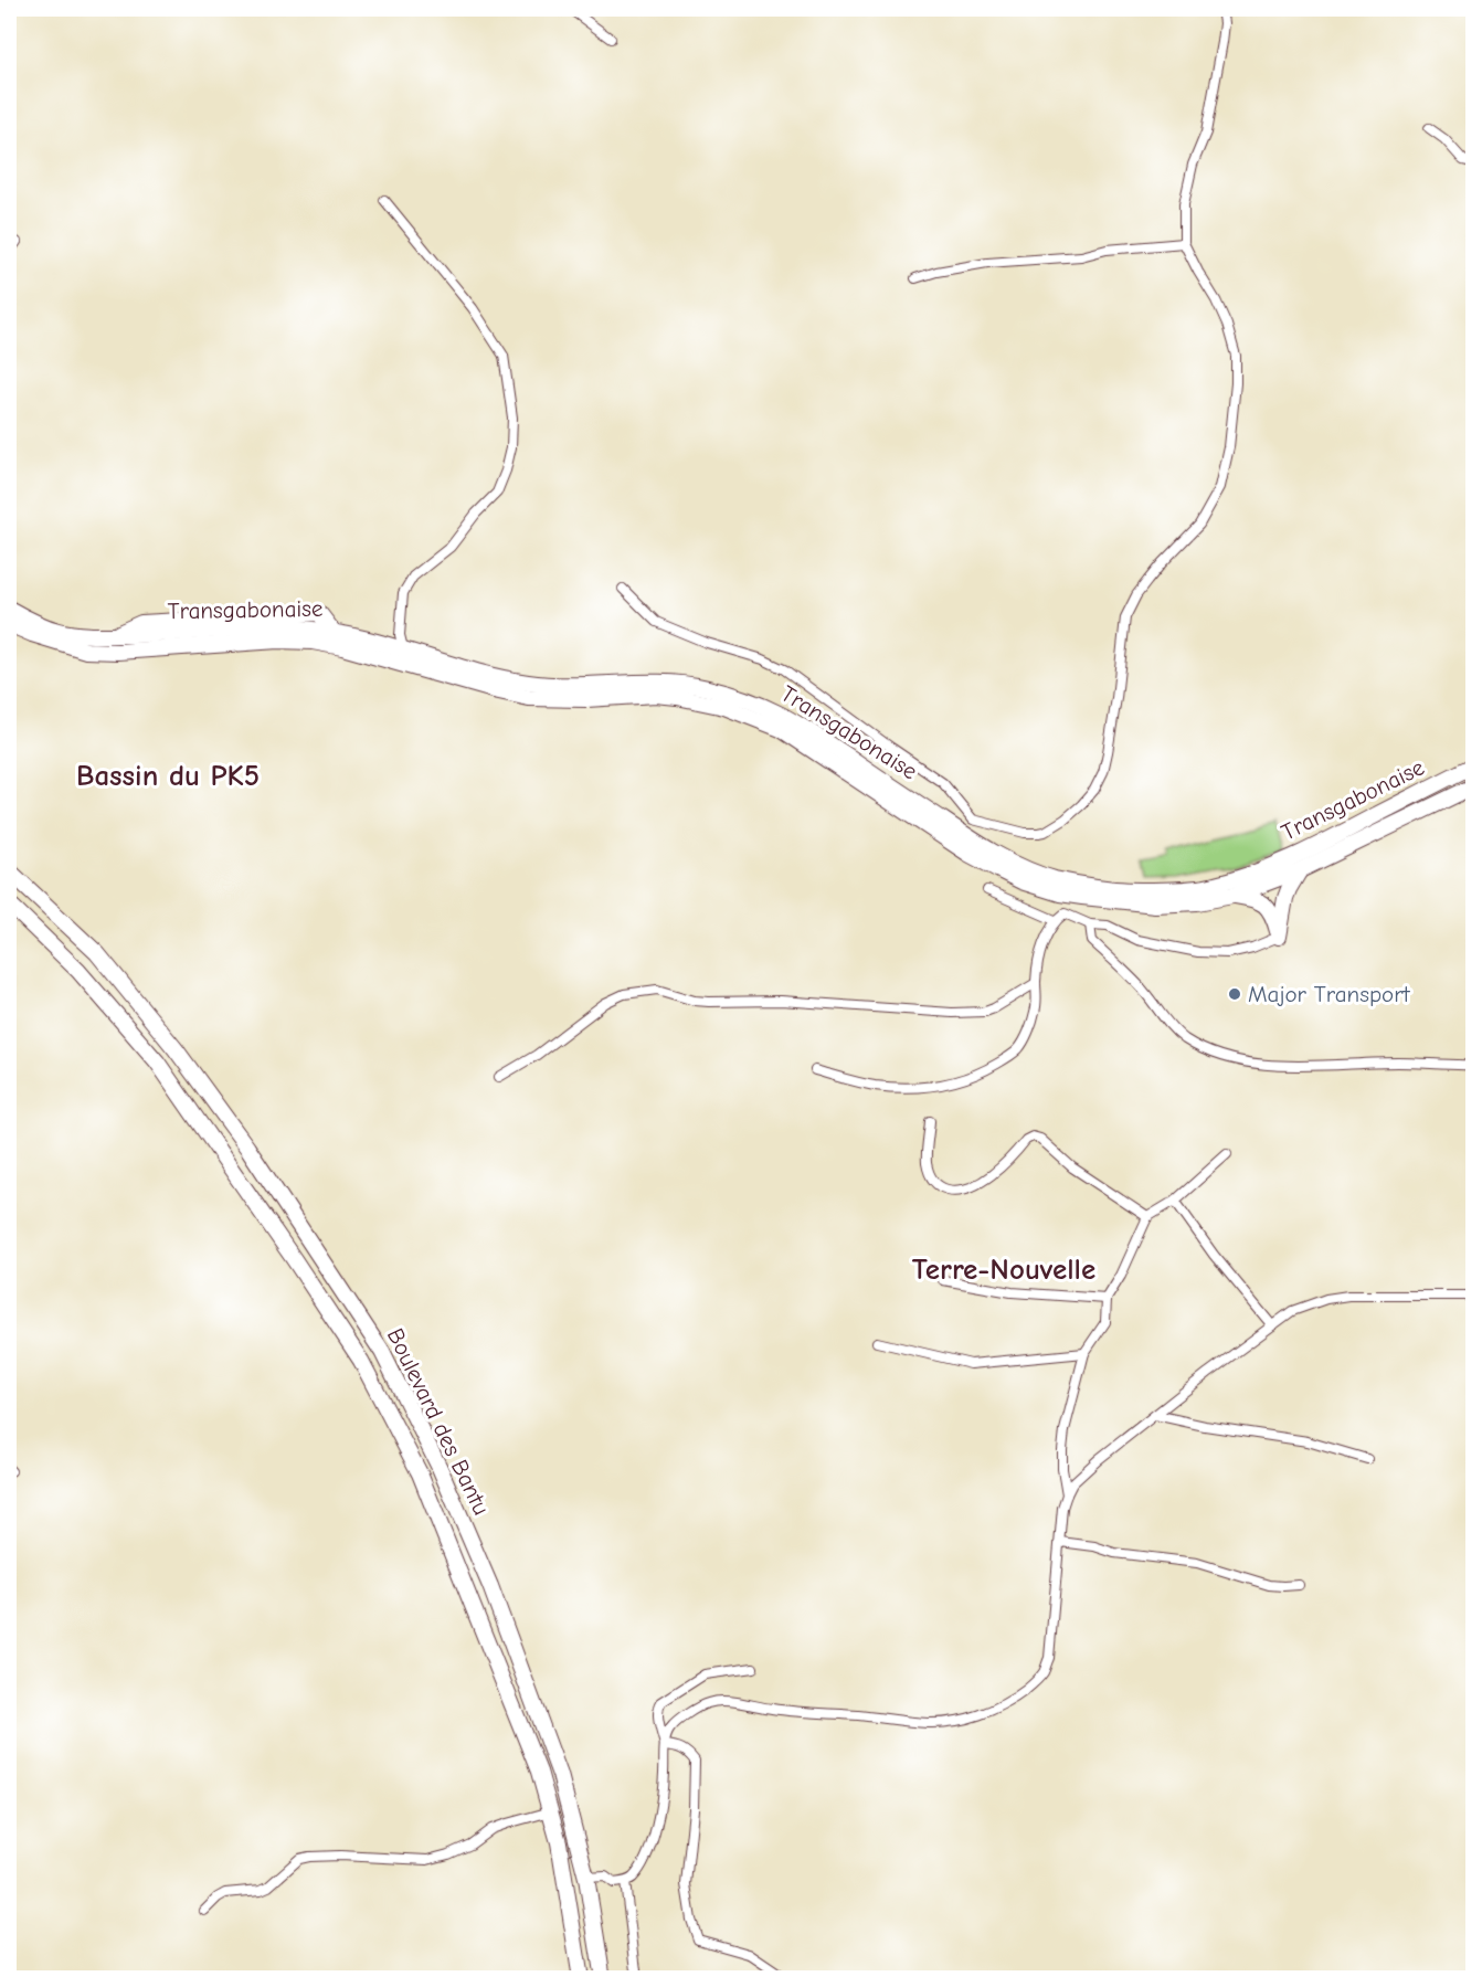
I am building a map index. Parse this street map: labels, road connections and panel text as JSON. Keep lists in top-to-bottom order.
{
  "streets": {
    "highway": ["Transgabonaise", "Boulevard des Bantu"]
  },
  "districts": ["Bassin du PK5", "Terre-Nouvelle"],
  "places": ["Major Transport"]
}
